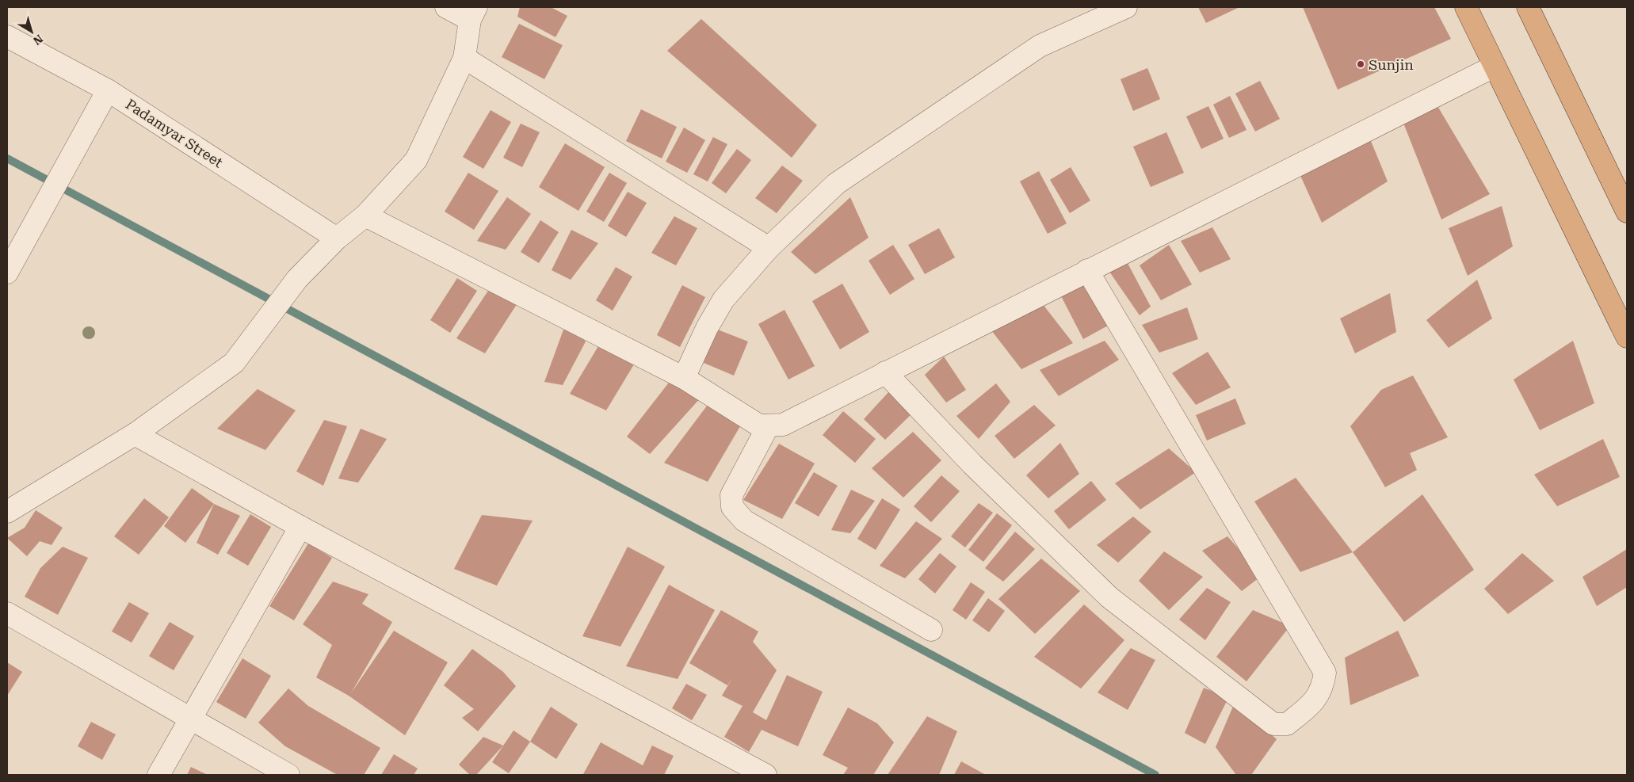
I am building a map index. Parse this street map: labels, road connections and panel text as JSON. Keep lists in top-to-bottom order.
{
  "streets": {
    "street": ["Padamyar Street"]
  },
  "places": ["Sunjin"],
  "north": "bottom right"
}
